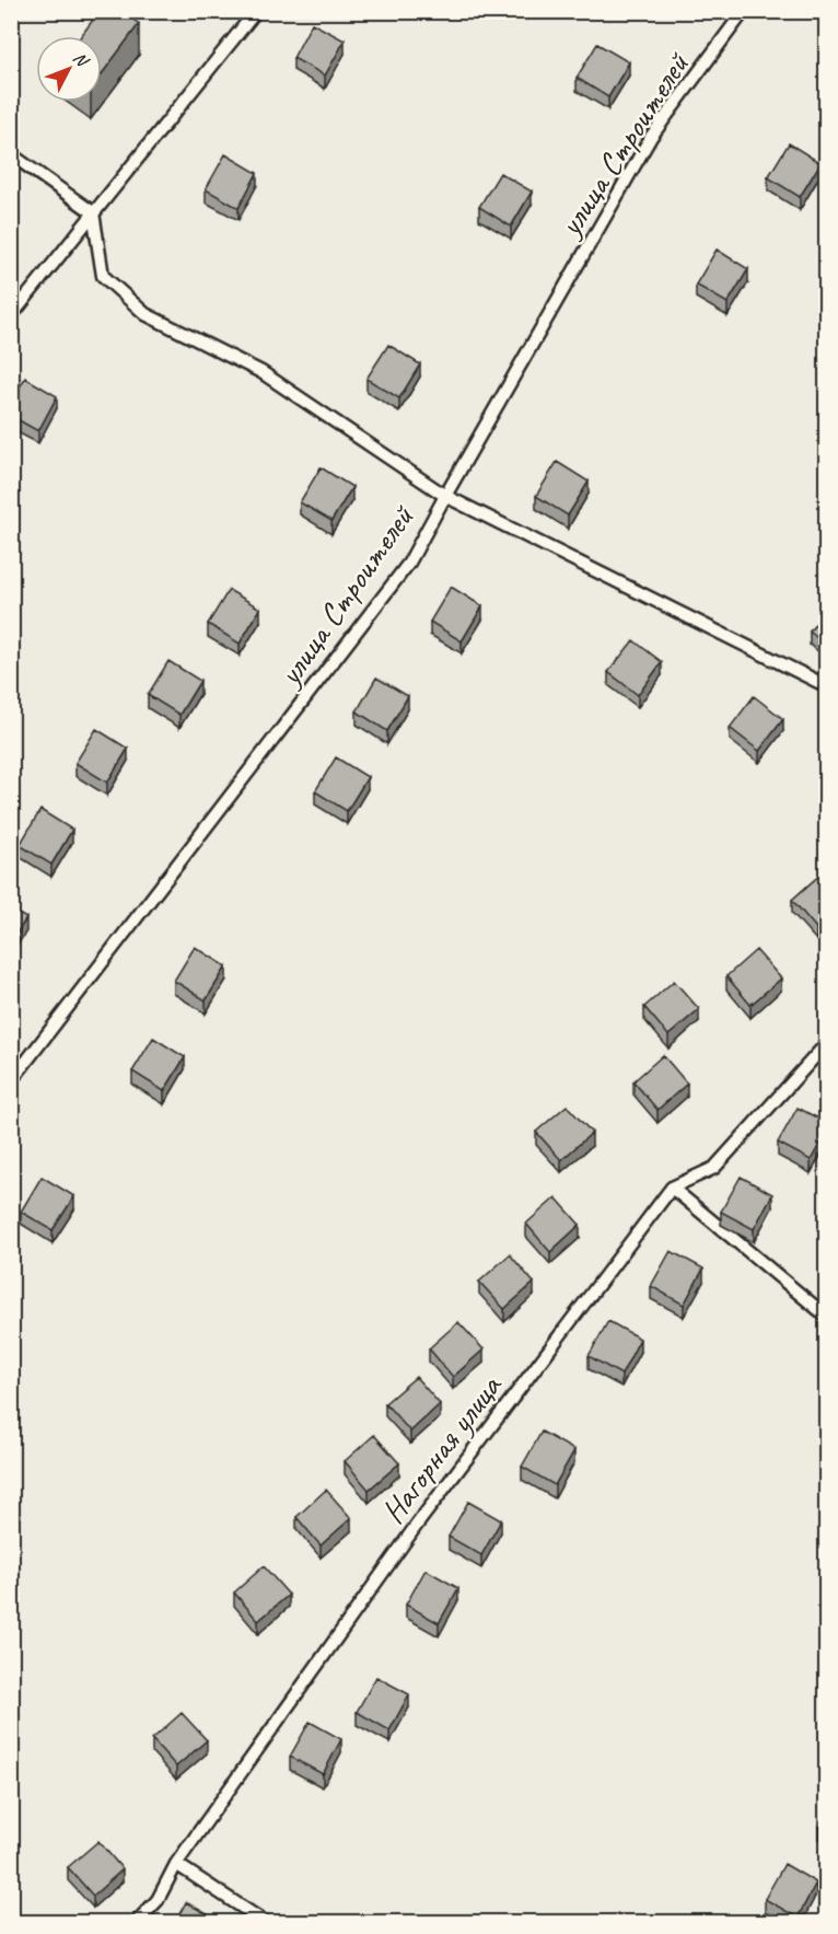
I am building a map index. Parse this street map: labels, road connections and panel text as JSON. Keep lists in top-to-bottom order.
{
  "streets": {
    "lane": ["улица Строителей", "Нагорная улица"]
  },
  "north": "top right"
}
